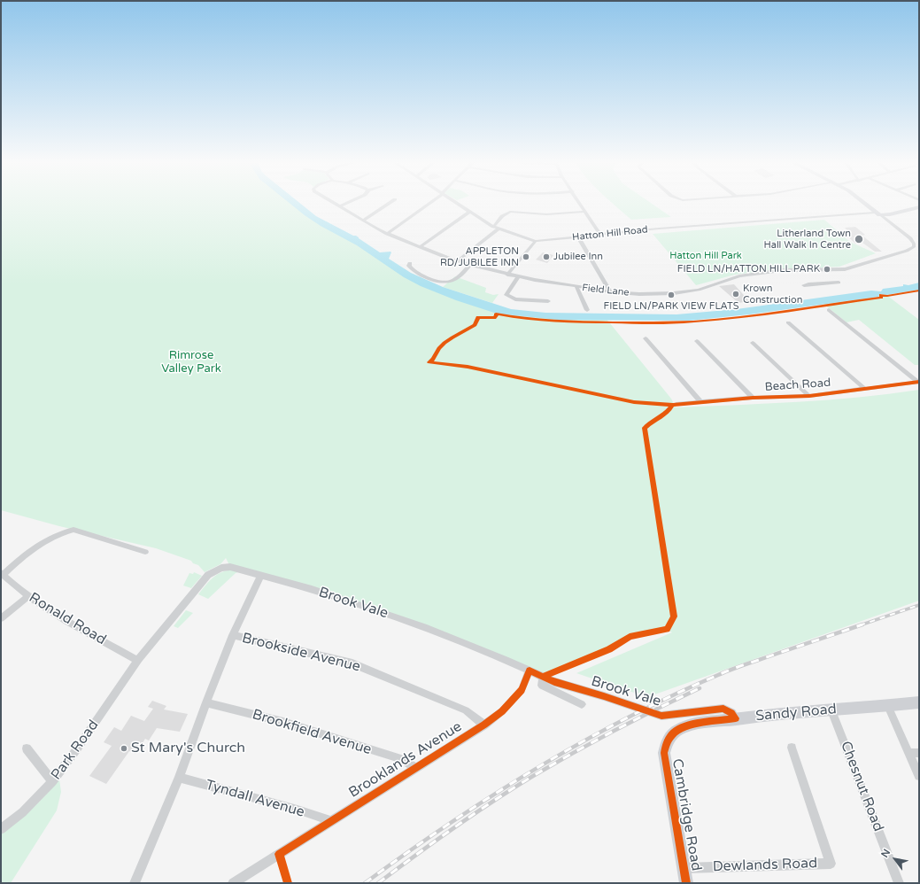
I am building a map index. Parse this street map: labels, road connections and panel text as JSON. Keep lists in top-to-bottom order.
{
  "streets": {
    "main road": ["Sandy Road", "Cambridge Road"],
    "street": [
      "Hatton Hill Road",
      "Field Lane",
      "Beach Road",
      "Brook Vale",
      "Ronald Road",
      "Brookside Avenue",
      "Brookfield Avenue",
      "Park Road",
      "Brooklands Avenue",
      "Chesnut Road",
      "Tyndall Avenue",
      "Dewlands Road"
    ]
  },
  "crossings": [
    ["Brook Vale", "Sandy Road"],
    ["Brook Vale", "Park Road"],
    ["Brook Vale", "Brooklands Avenue"],
    ["Ronald Road", "Park Road"],
    ["Brookside Avenue", "Brooklands Avenue"],
    ["Sandy Road", "Chesnut Road"],
    ["Sandy Road", "Cambridge Road"],
    ["Brookfield Avenue", "Brooklands Avenue"],
    ["Brooklands Avenue", "Tyndall Avenue"],
    ["Cambridge Road", "Dewlands Road"]
  ],
  "parks": ["Hatton Hill Park", "Rimrose Valley Park"],
  "places": [
    "Litherland Town Hall Walk In Centre",
    "APPLETON RD/JUBILEE INN",
    "Jubilee Inn",
    "FIELD LN/HATTON HILL PARK",
    "Krown Construction",
    "FIELD LN/PARK VIEW FLATS",
    "St Mary's Church"
  ],
  "north": "top left"
}
